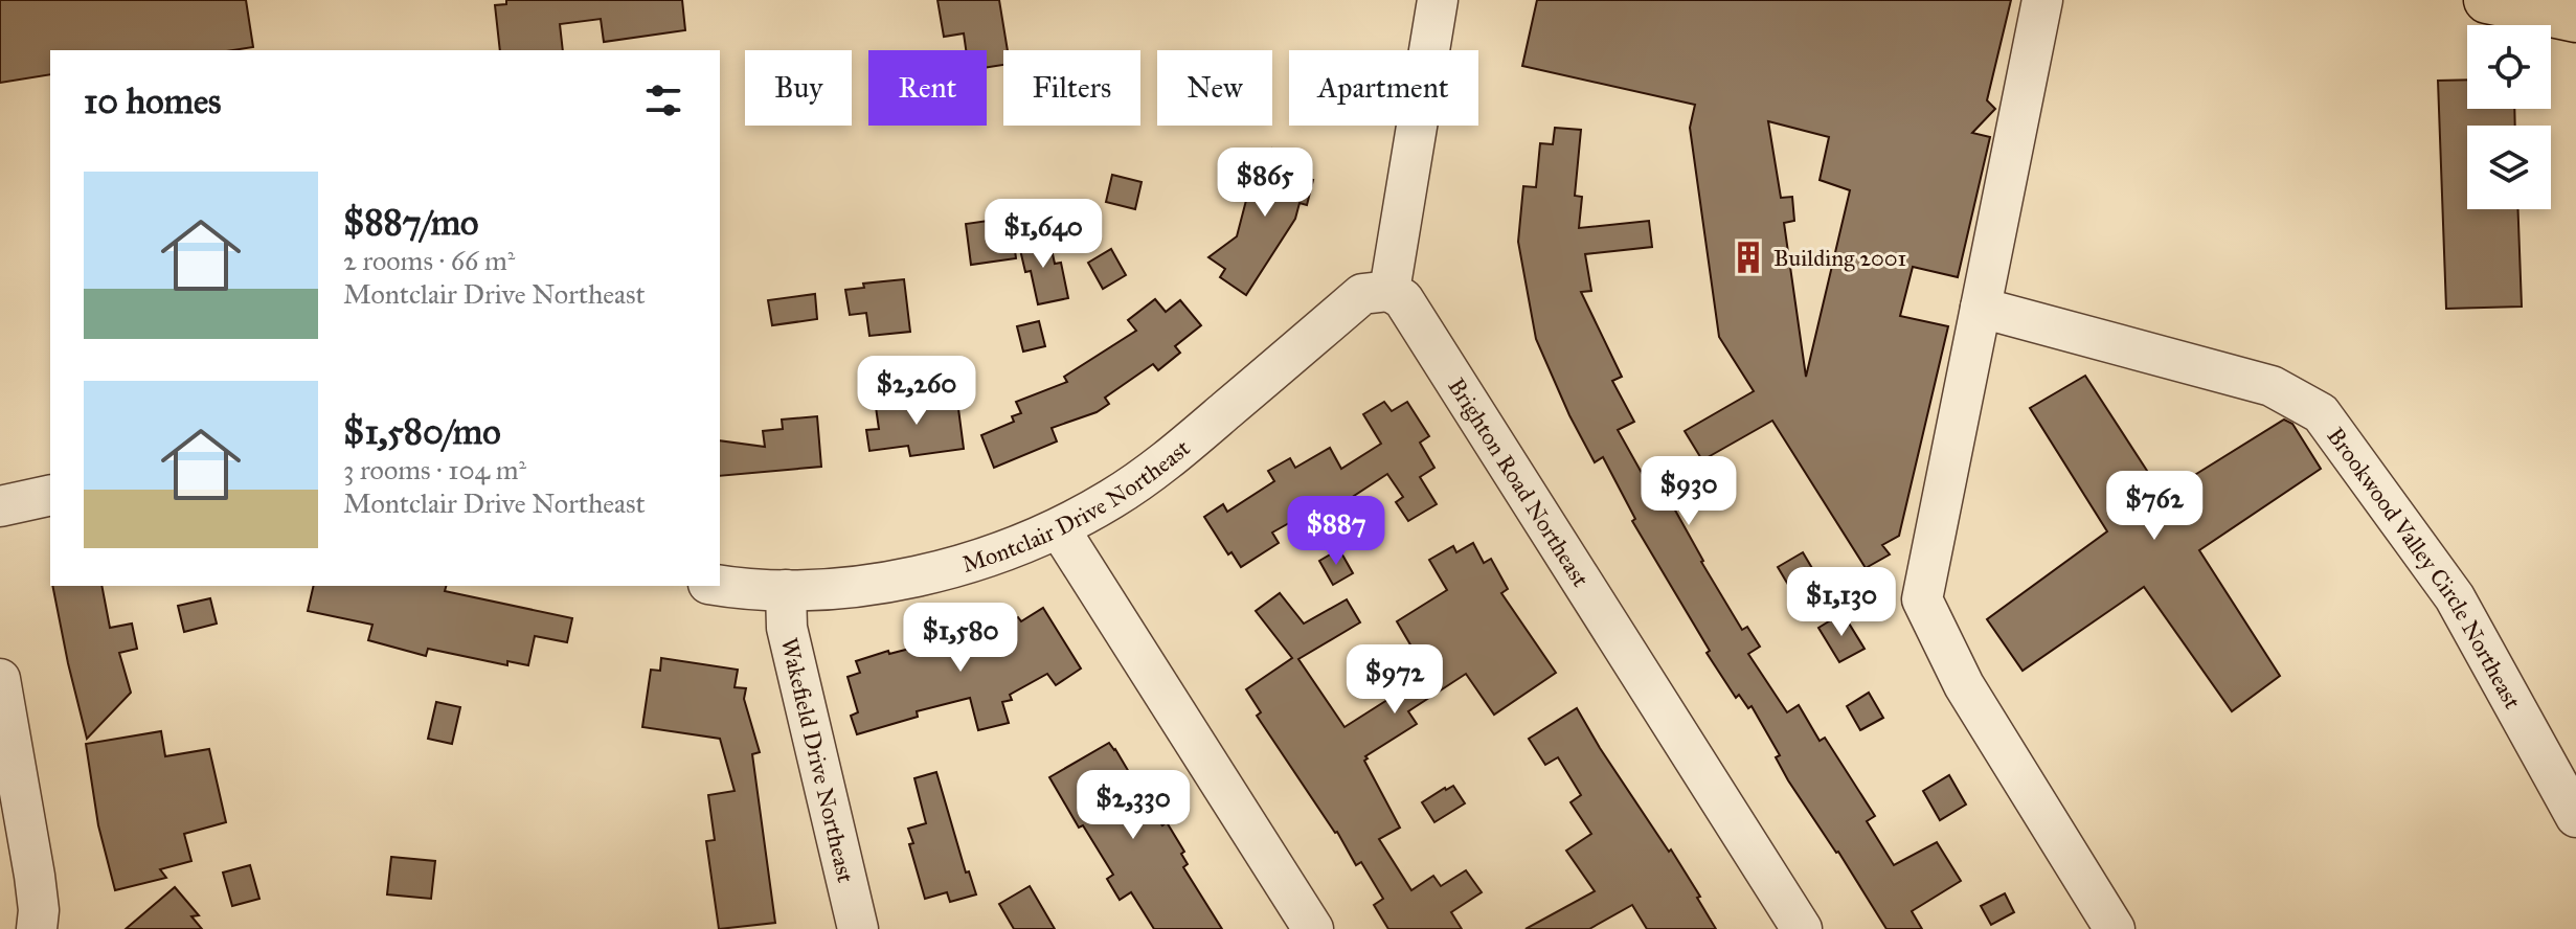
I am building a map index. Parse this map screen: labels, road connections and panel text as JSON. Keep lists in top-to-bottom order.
{
  "streets": {
    "street": [
      "Brighton Road Northeast",
      "Montclair Drive Northeast",
      "Brookwood Valley Circle Northeast",
      "Wakefield Drive Northeast"
    ]
  },
  "crossings": [
    ["Brighton Road Northeast", "Montclair Drive Northeast"],
    ["Montclair Drive Northeast", "Wakefield Drive Northeast"]
  ],
  "places": {
    "building": ["Building 2001"]
  },
  "page": {
    "chip": [
      "Buy",
      "Rent",
      "Filters",
      "New",
      "Apartment"
    ],
    "heading": "10 homes",
    "price": [
      "$865",
      "$1,640",
      "$2,260",
      "$930",
      "$762",
      "$887",
      "$1,130",
      "$1,580",
      "$972",
      "$2,330"
    ],
    "list": [
      {
        "name": "$887/mo",
        "note": "2 rooms · 66 m² · Montclair Drive Northeast"
      },
      {
        "name": "$1,580/mo",
        "note": "3 rooms · 104 m² · Montclair Drive Northeast"
      }
    ]
  }
}
